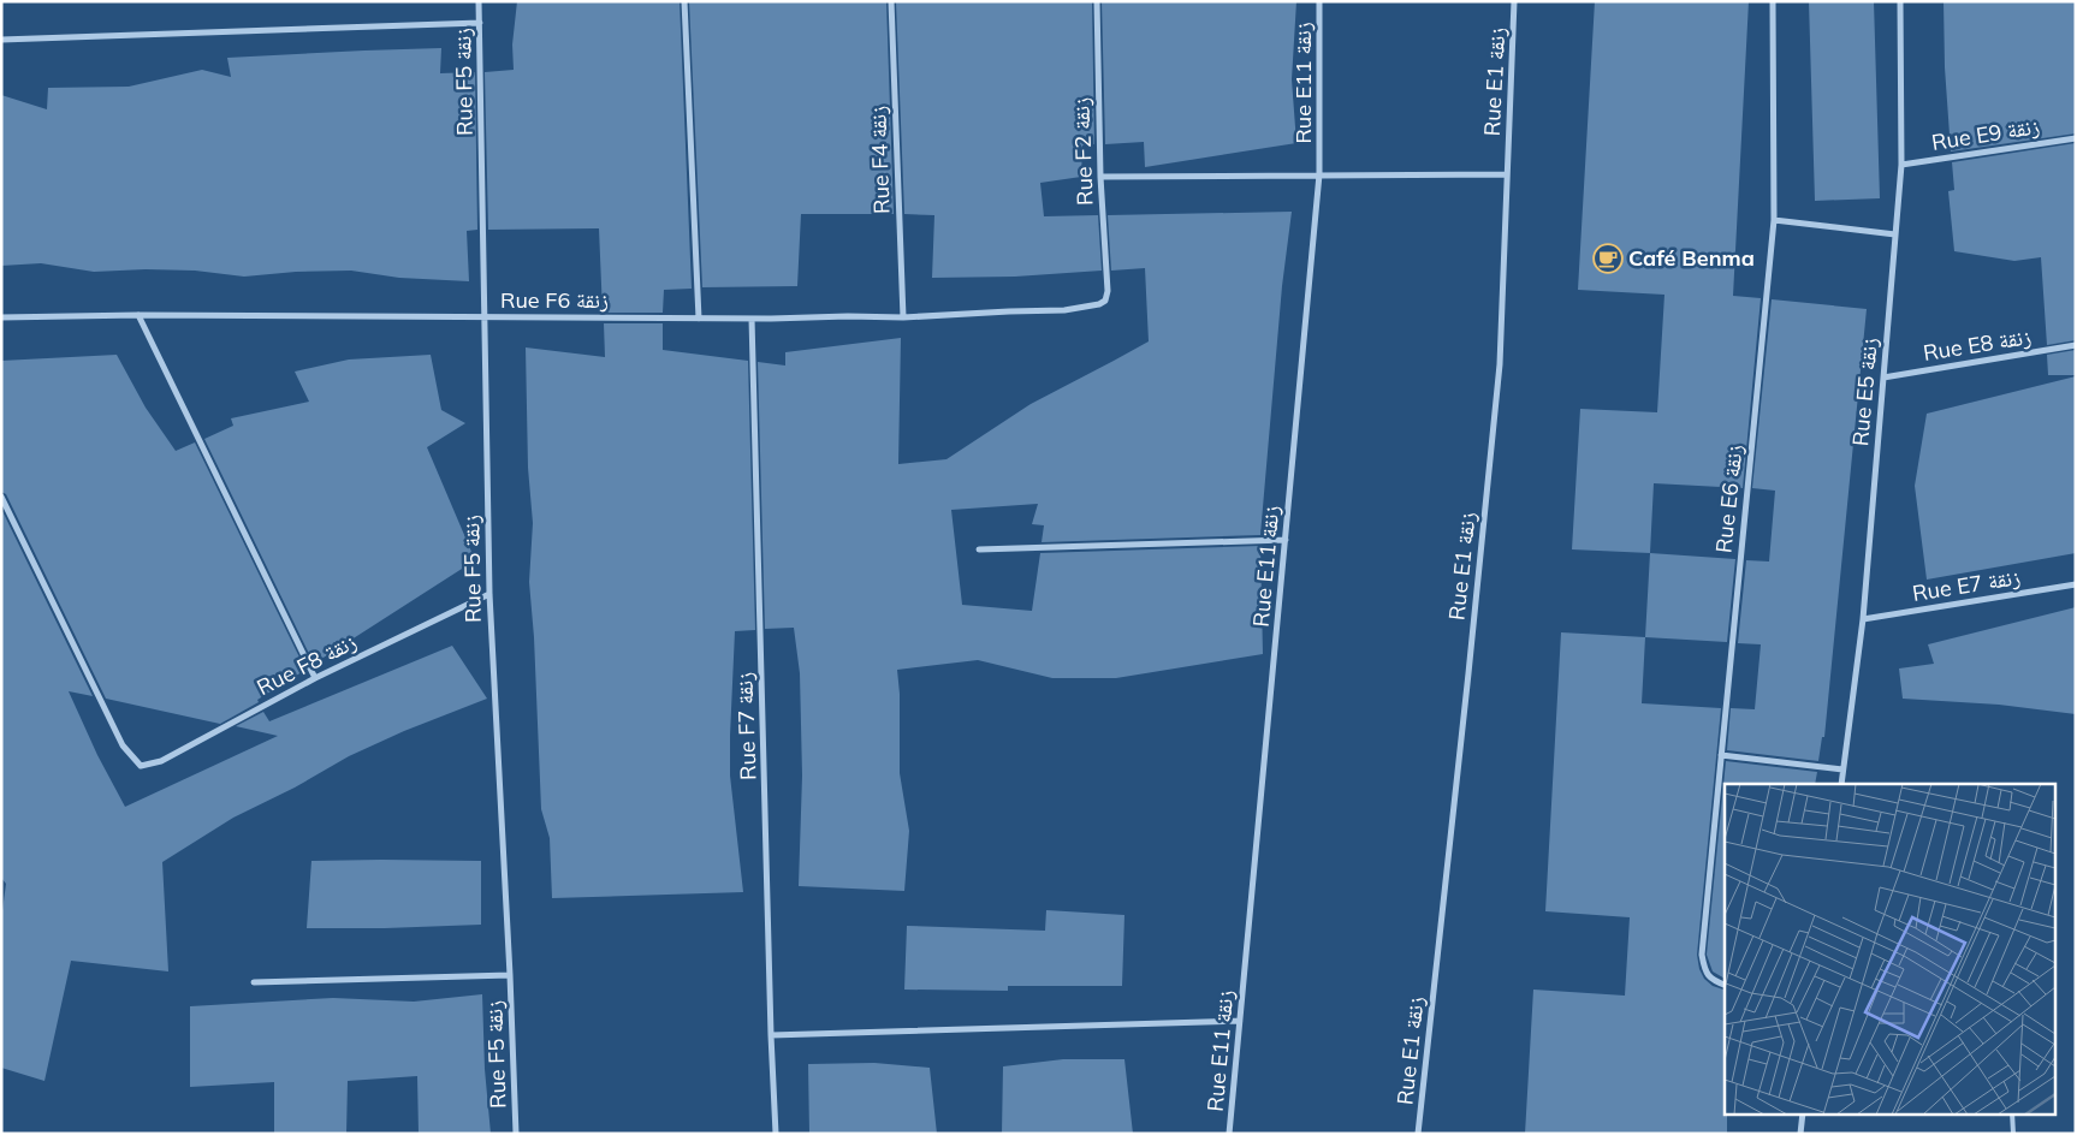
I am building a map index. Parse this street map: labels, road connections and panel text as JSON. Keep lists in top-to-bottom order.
{
  "streets": {
    "street": [
      "Rue F5 زنقة",
      "Rue E1 زنقة",
      "Rue E11 زنقة",
      "Rue E9 زنقة",
      "Rue F2 زنقة",
      "Rue F4 زنقة",
      "Rue F6 زنقة",
      "Rue E8 زنقة",
      "Rue E5 زنقة",
      "Rue E6 زنقة",
      "Rue E7 زنقة",
      "Rue F8 زنقة",
      "Rue F7 زنقة"
    ]
  },
  "crossings": [
    ["Rue F5 زنقة", "Rue F6 زنقة"],
    ["Rue F5 زنقة", "Rue F8 زنقة"],
    ["Rue E9 زنقة", "Rue E5 زنقة"],
    ["Rue F2 زنقة", "Rue F6 زنقة"],
    ["Rue F4 زنقة", "Rue F6 زنقة"],
    ["Rue F6 زنقة", "Rue F7 زنقة"],
    ["Rue E8 زنقة", "Rue E5 زنقة"],
    ["Rue E5 زنقة", "Rue E7 زنقة"]
  ],
  "places": {
    "cafe": ["Café Benma"]
  }
}
